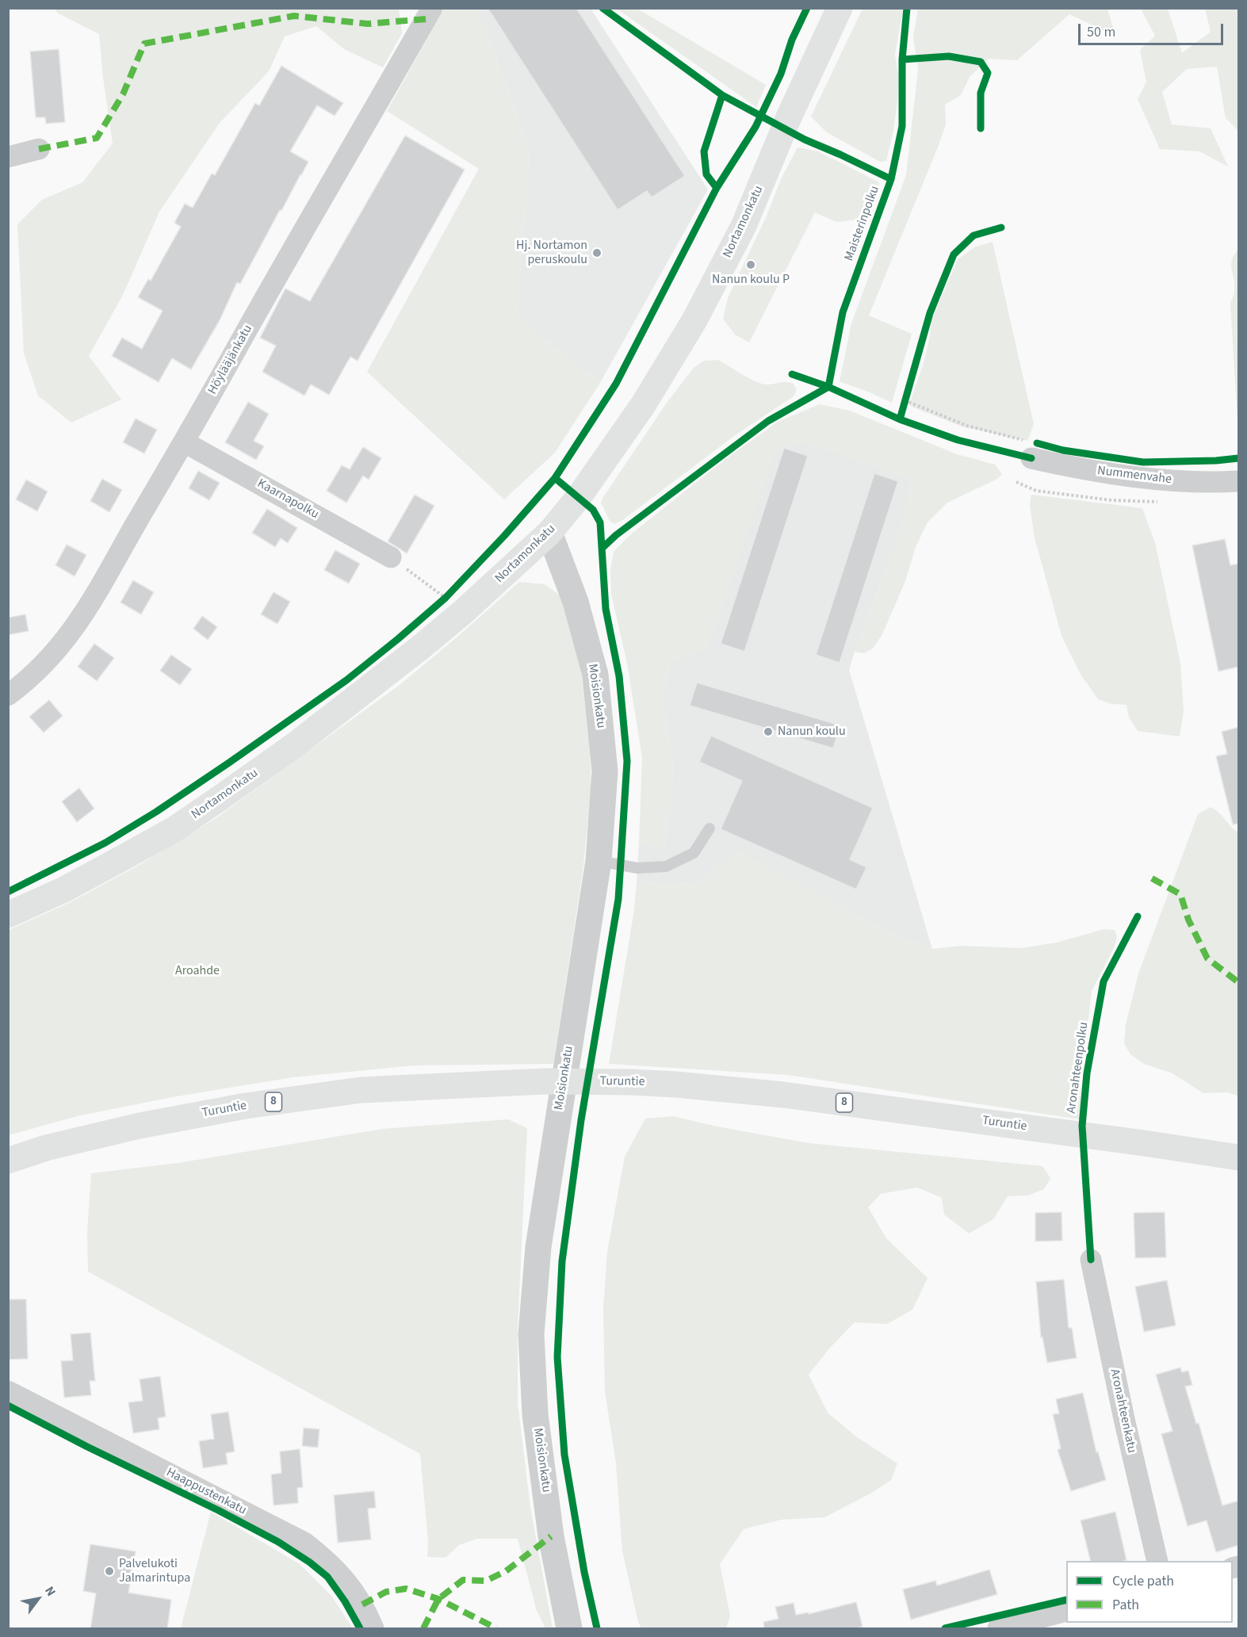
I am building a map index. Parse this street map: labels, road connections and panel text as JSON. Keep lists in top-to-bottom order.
{
  "streets": {
    "main road": ["Nortamonkatu", "Turuntie", "8"],
    "street": [
      "Höylääjänkatu",
      "Nummenvahe",
      "Kaarnapolku",
      "Moisionkatu",
      "Aronahteenkatu",
      "Haappustenkatu"
    ],
    "cycle path": ["Maisterinpolku", "Aronahteenpolku"]
  },
  "crossings": [
    ["Nortamonkatu", "Moisionkatu"],
    ["Höylääjänkatu", "Kaarnapolku"]
  ],
  "parks": ["Aroahde"],
  "places": [
    "Hj. Nortamon peruskoulu",
    "Nanun koulu P",
    "Nanun koulu",
    "Palvelukoti Jalmarintupa"
  ],
  "legend": ["Cycle path", "Path"],
  "scale_bar": "50 m",
  "north": "top right"
}
